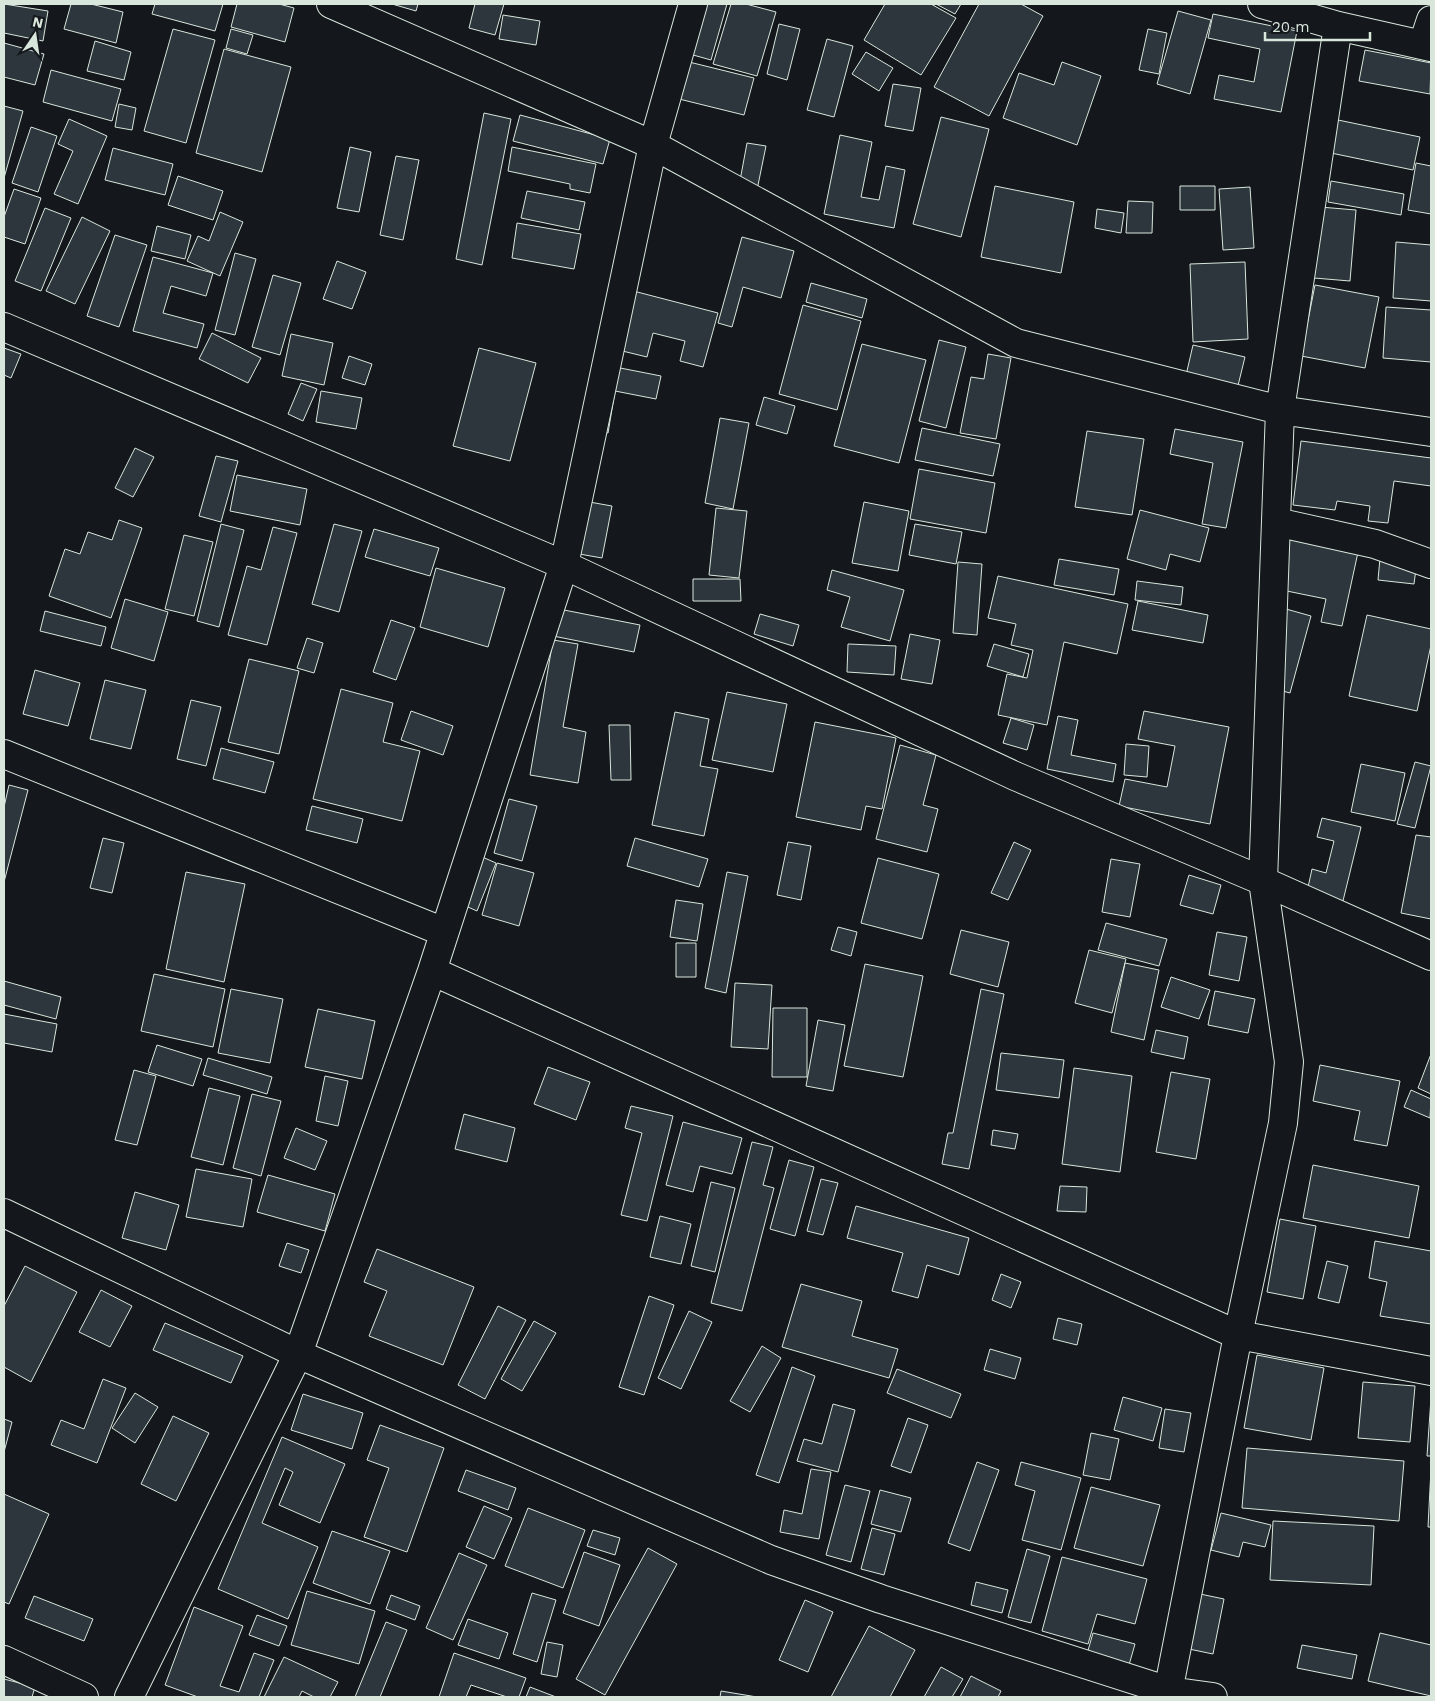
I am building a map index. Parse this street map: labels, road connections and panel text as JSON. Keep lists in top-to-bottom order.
{
  "scale_bar": "20 m",
  "north": "top"
}
